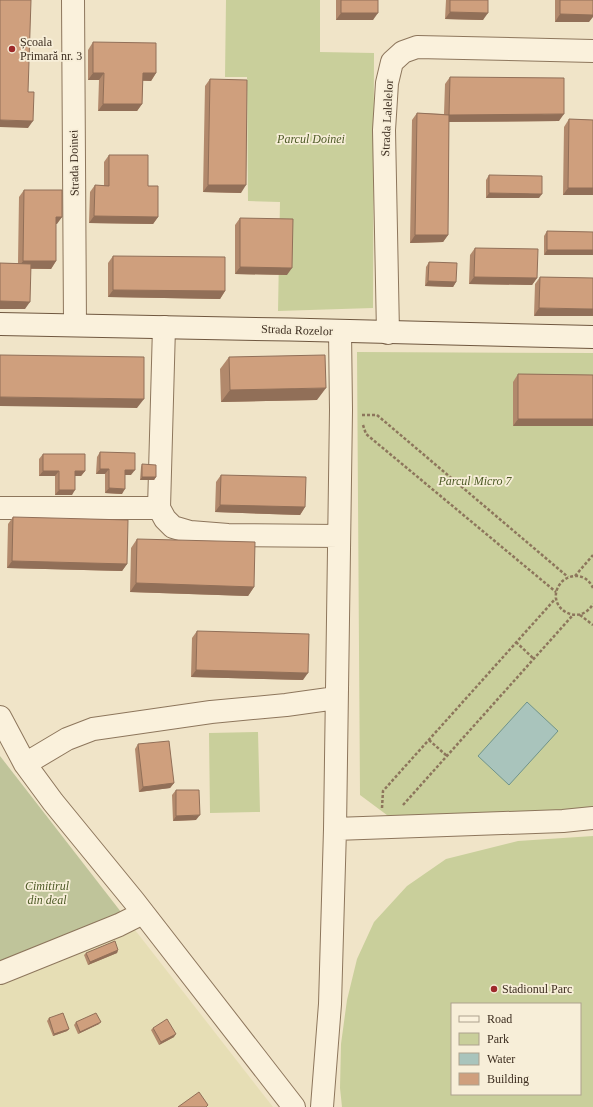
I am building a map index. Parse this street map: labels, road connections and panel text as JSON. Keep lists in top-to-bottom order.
{
  "streets": {
    "street": ["Strada Lalelelor", "Strada Doinei", "Strada Rozelor"]
  },
  "crossings": [
    ["Strada Lalelelor", "Strada Rozelor"],
    ["Strada Doinei", "Strada Rozelor"]
  ],
  "parks": ["Parcul Doinei", "Parcul Micro 7", "Cimitirul din deal"],
  "places": ["Școala Primară nr. 3", "Stadionul Parc"],
  "legend": [
    "Road",
    "Park",
    "Water",
    "Building"
  ]
}
